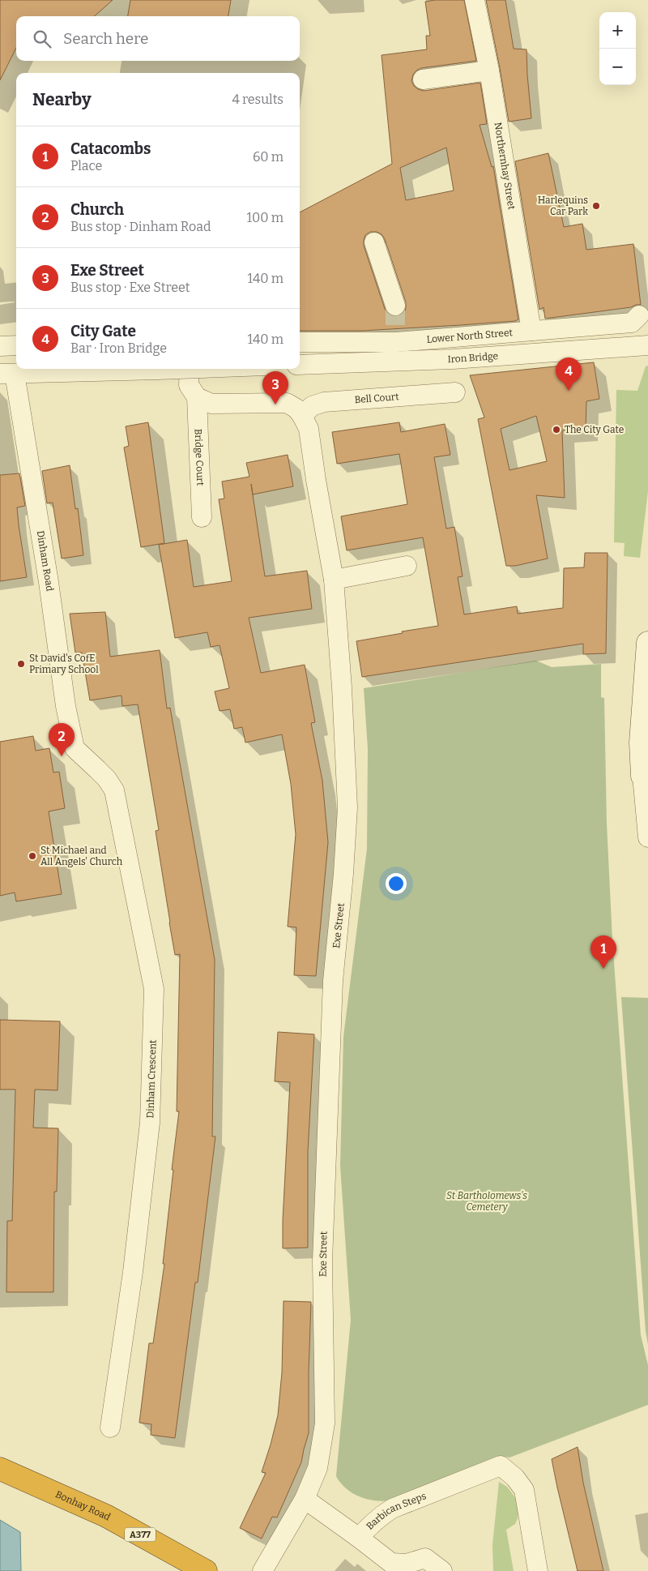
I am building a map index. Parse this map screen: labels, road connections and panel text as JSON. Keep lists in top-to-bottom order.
{
  "streets": {
    "highway": ["Bonhay Road", "A377"],
    "street": [
      "Northernhay Street",
      "Lower North Street",
      "Iron Bridge",
      "Bell Court",
      "Bridge Court",
      "Dinham Road",
      "Exe Street",
      "Dinham Crescent",
      "Barbican Steps"
    ]
  },
  "crossings": [
    ["Northernhay Street", "Lower North Street"],
    ["Bell Court", "Exe Street"],
    ["Bridge Court", "Exe Street"],
    ["Dinham Road", "Dinham Crescent"],
    ["Exe Street", "Barbican Steps"]
  ],
  "parks": ["St Bartholomews's Cemetery"],
  "places": [
    "Harlequins Car Park",
    "The City Gate",
    "St David's CofE Primary School",
    "St Michael and All Angels' Church"
  ],
  "page": {
    "map_buttons": ["+", "−"],
    "search": "Search here",
    "heading": ["Nearby", "4 results"],
    "list": [
      {
        "mark": "1",
        "name": "Catacombs",
        "note": "Place",
        "value": "60 m"
      },
      {
        "mark": "2",
        "name": "Church",
        "note": "Bus stop · Dinham Road",
        "value": "100 m"
      },
      {
        "mark": "3",
        "name": "Exe Street",
        "note": "Bus stop · Exe Street",
        "value": "140 m"
      },
      {
        "mark": "4",
        "name": "City Gate",
        "note": "Bar · Iron Bridge",
        "value": "140 m"
      }
    ],
    "pins": [
      "4",
      "3",
      "2",
      "1"
    ]
  }
}
